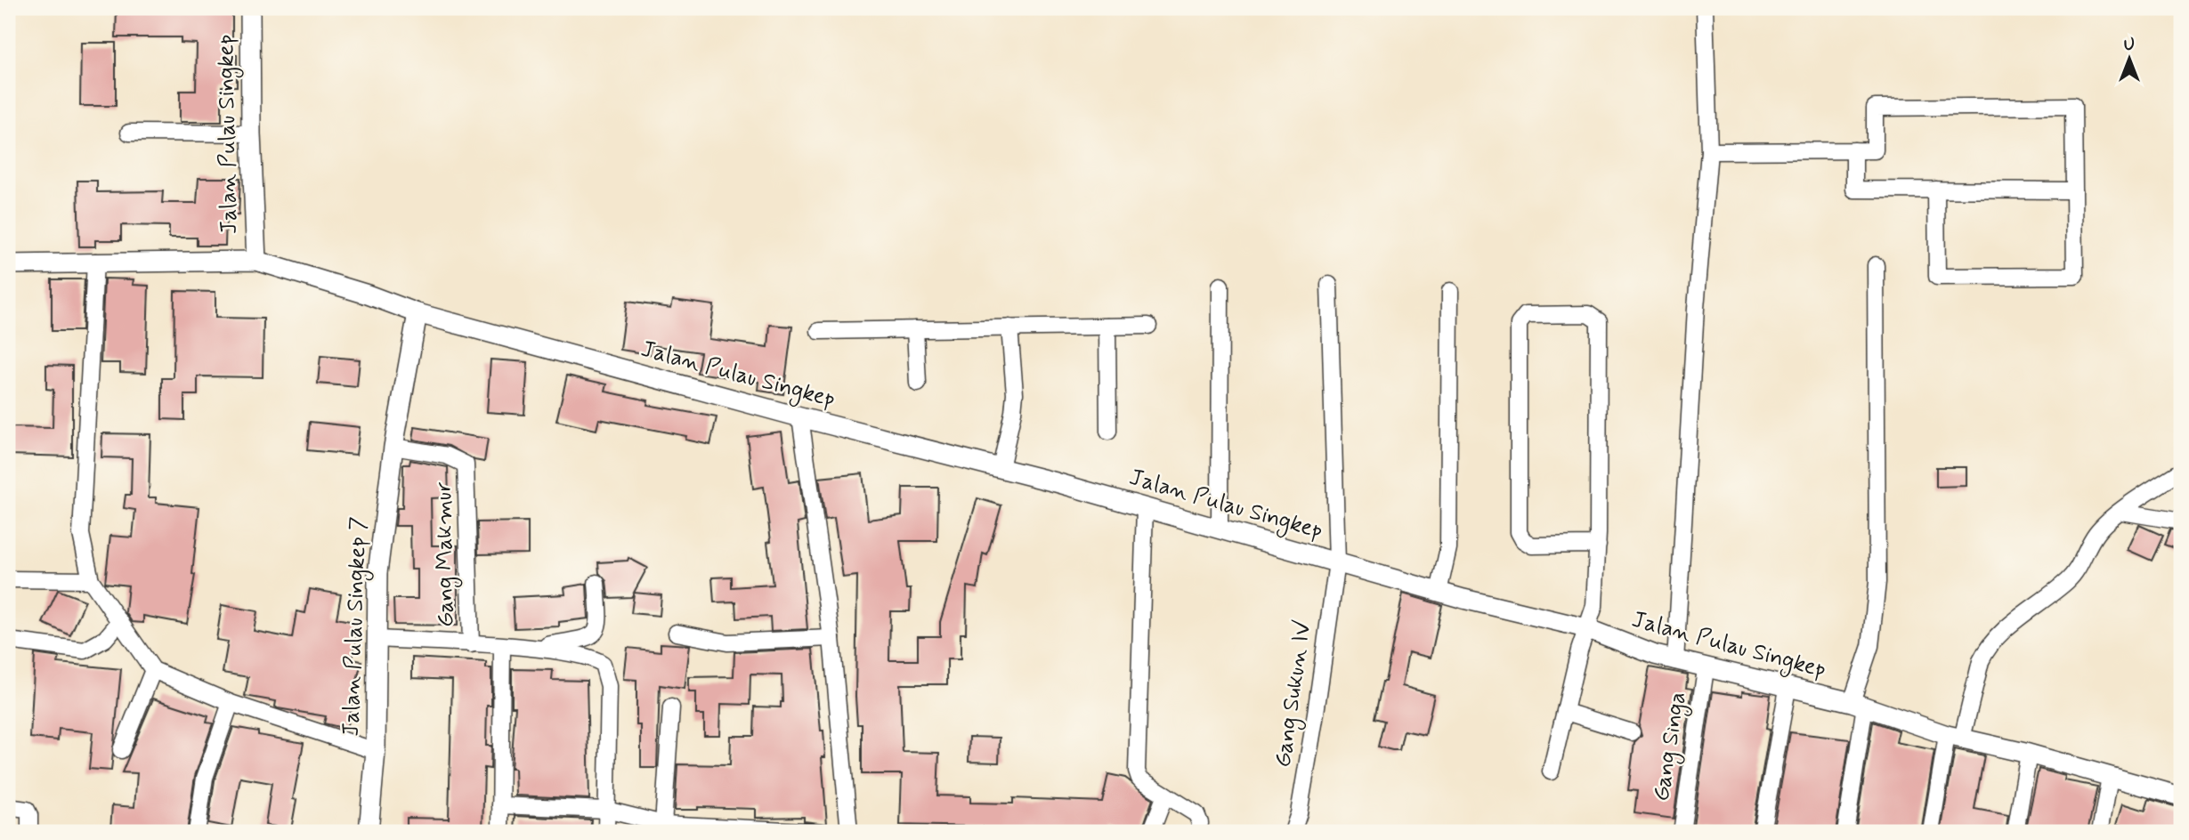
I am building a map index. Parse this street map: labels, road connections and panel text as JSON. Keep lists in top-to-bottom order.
{
  "streets": {
    "street": [
      "Jalan Pulau Singkep",
      "Gang Makmur",
      "Jalan Pulau Singkep 7",
      "Gang Sukun IV",
      "Gang Singa"
    ]
  },
  "crossings": [
    ["Jalan Pulau Singkep", "Jalan Pulau Singkep 7"],
    ["Jalan Pulau Singkep", "Gang Sukun IV"],
    ["Jalan Pulau Singkep", "Gang Singa"],
    ["Gang Makmur", "Jalan Pulau Singkep 7"]
  ],
  "north": "top"
}
